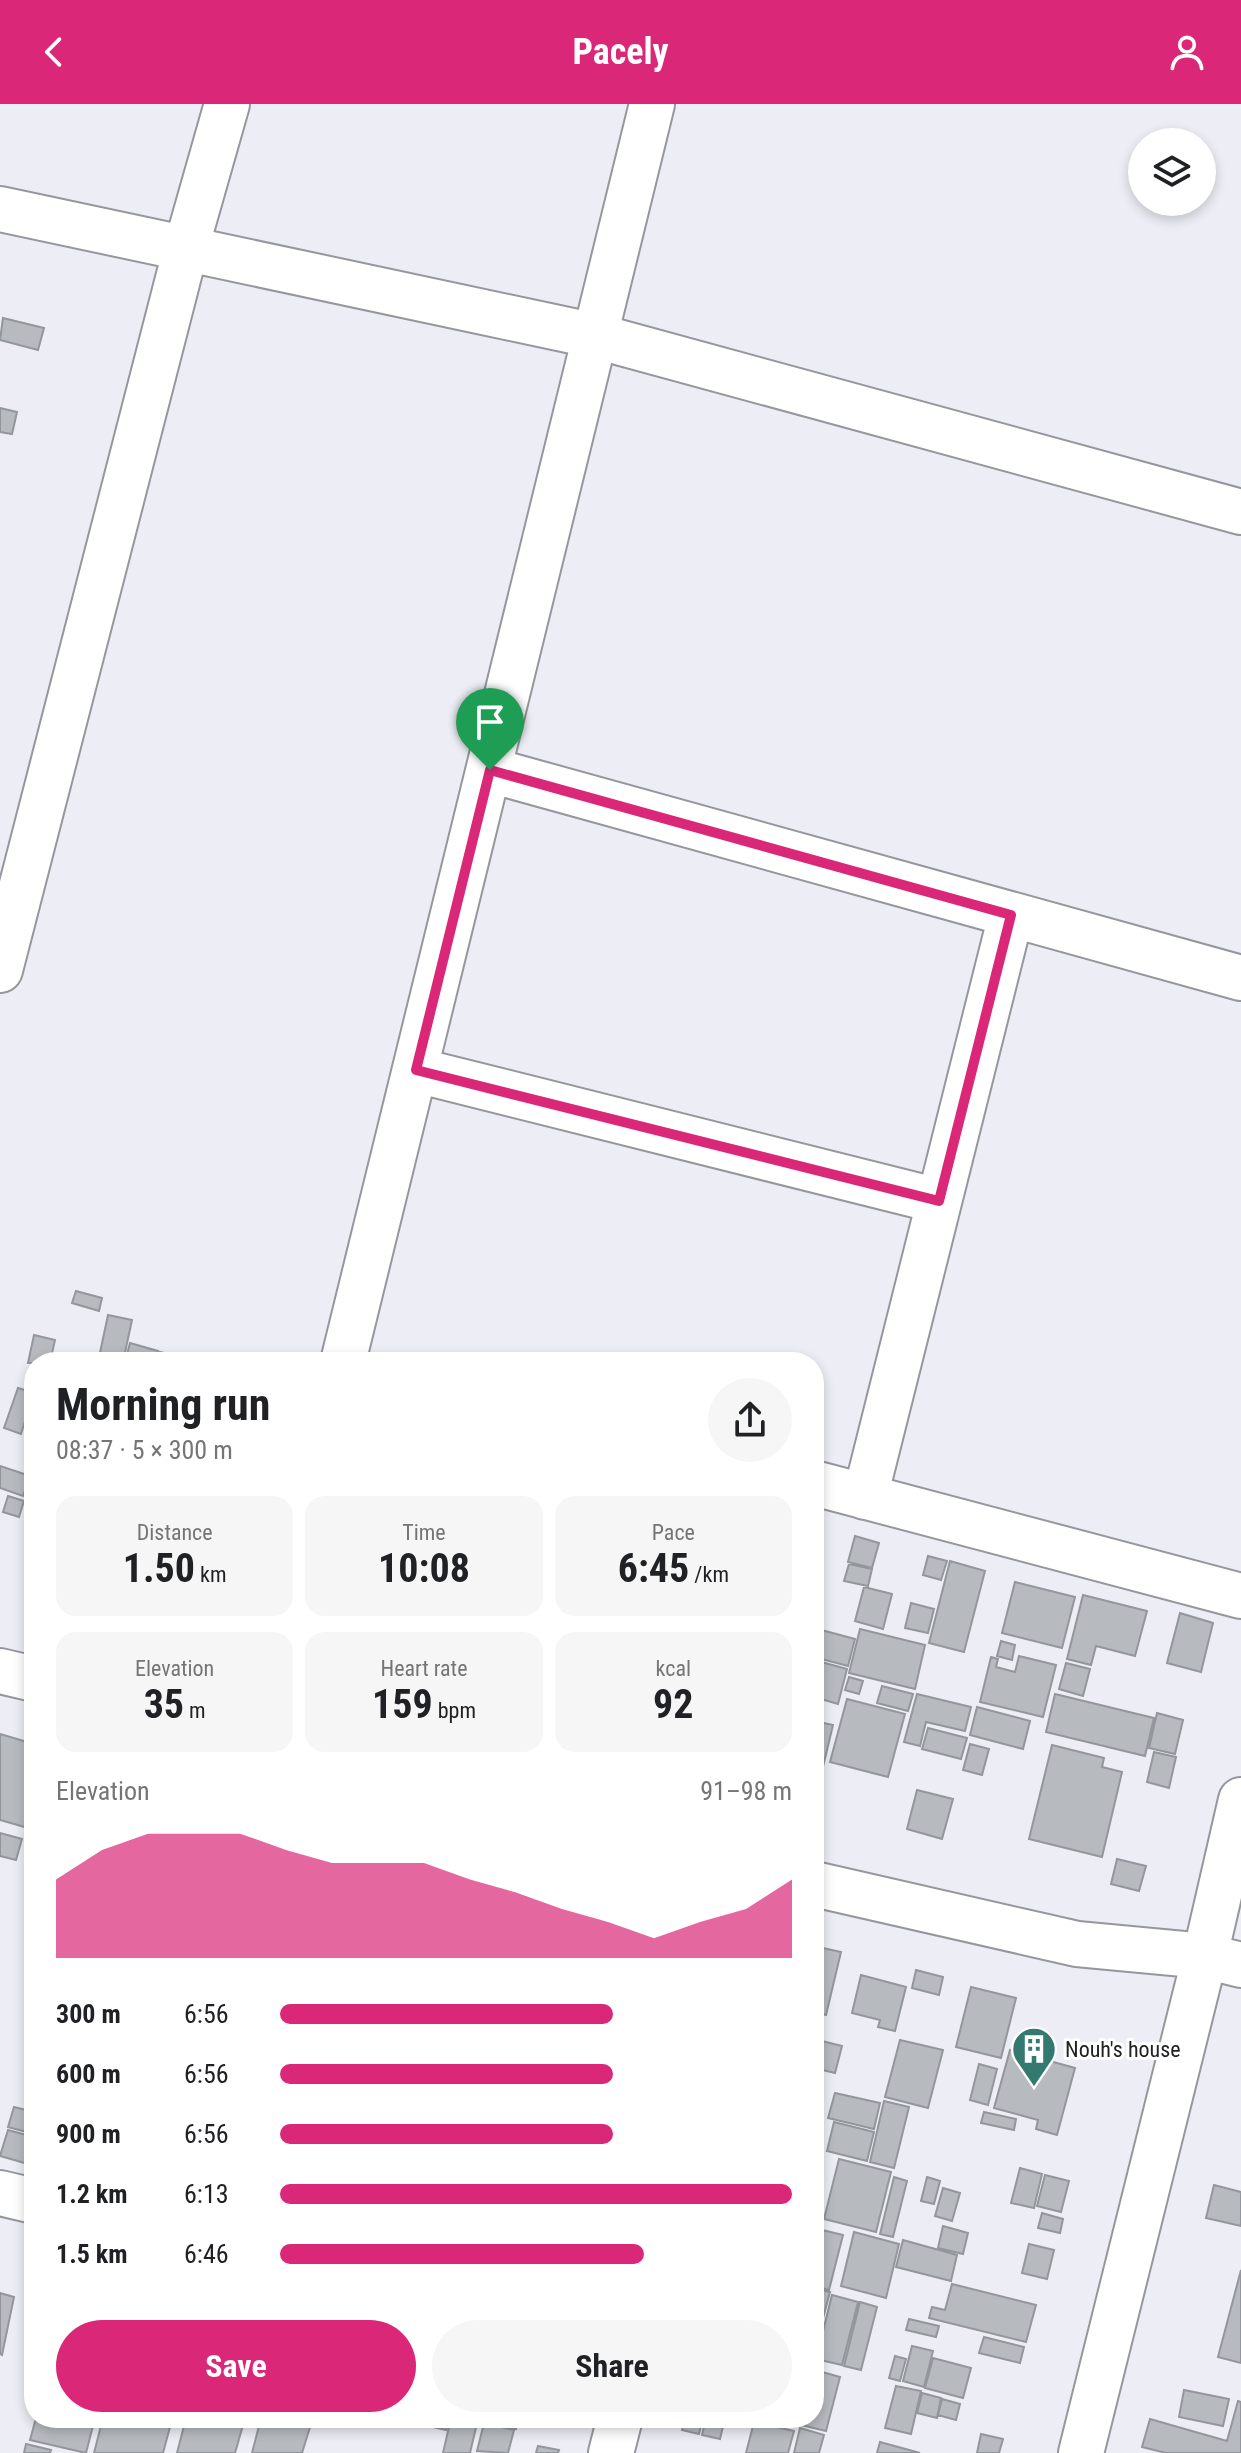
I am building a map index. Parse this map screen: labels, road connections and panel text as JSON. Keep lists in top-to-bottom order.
{
  "places": {
    "building": ["Nouh's house"]
  },
  "page": {
    "header": "Pacely",
    "heading": ["Morning run", "08:37 · 5 × 300 m"],
    "stats": [
      ["Distance", "1.50 km"],
      ["Time", "10:08"],
      ["Pace", "6:45 /km"],
      ["Elevation", "35 m"],
      ["Heart rate", "159 bpm"],
      ["kcal", "92"]
    ],
    "chart": ["Elevation", "91–98 m"],
    "list": [
      {
        "name": "300 m",
        "note": "6:56"
      },
      {
        "name": "600 m",
        "note": "6:56"
      },
      {
        "name": "900 m",
        "note": "6:56"
      },
      {
        "name": "1.2 km",
        "note": "6:13"
      },
      {
        "name": "1.5 km",
        "note": "6:46"
      }
    ],
    "buttons": ["Save", "Share"]
  }
}
